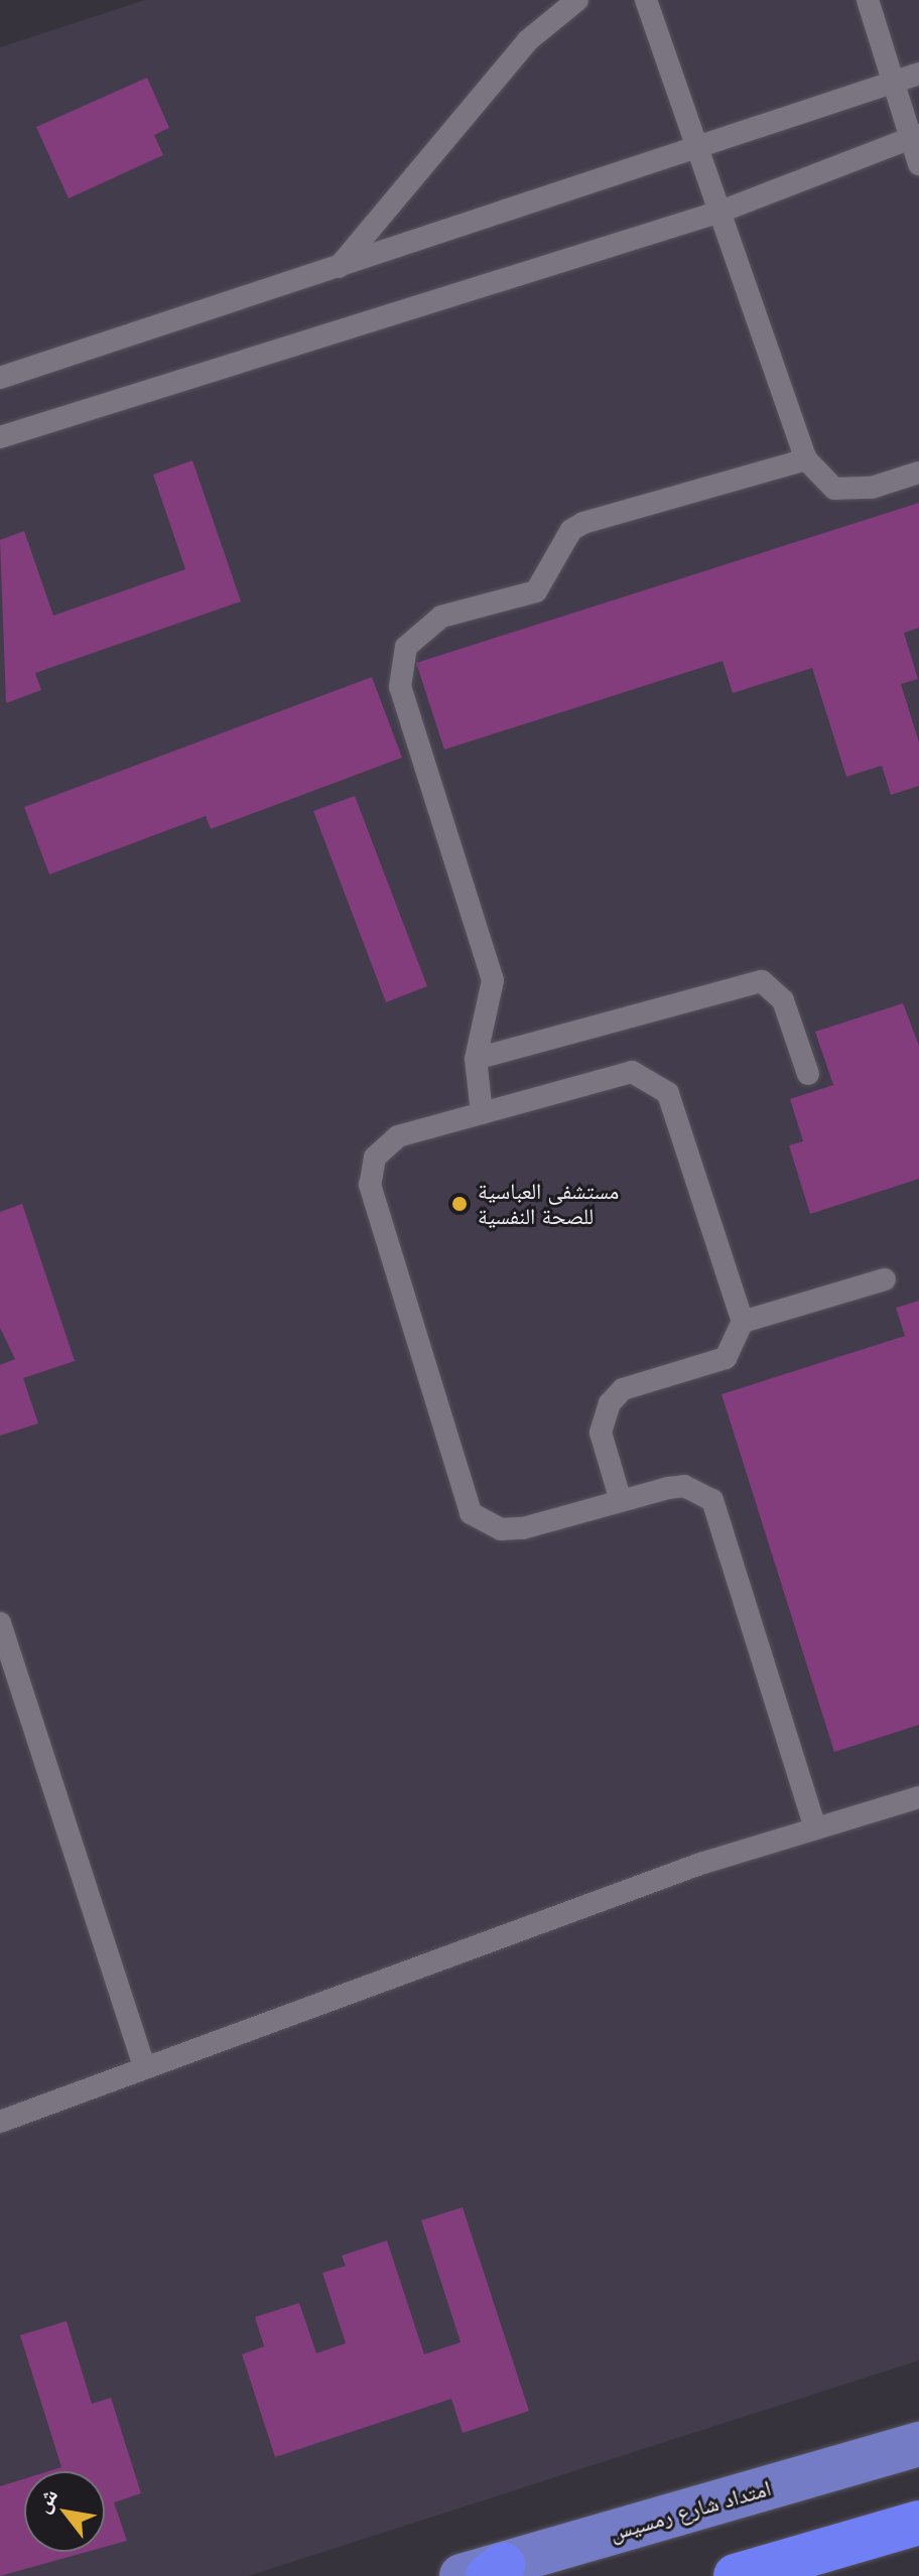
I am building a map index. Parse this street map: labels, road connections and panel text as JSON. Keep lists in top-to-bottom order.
{
  "streets": {
    "main road": ["امتداد شارع رمسيس"]
  },
  "places": ["مستشفى العباسية للصحة النفسية"],
  "north": "top left"
}
